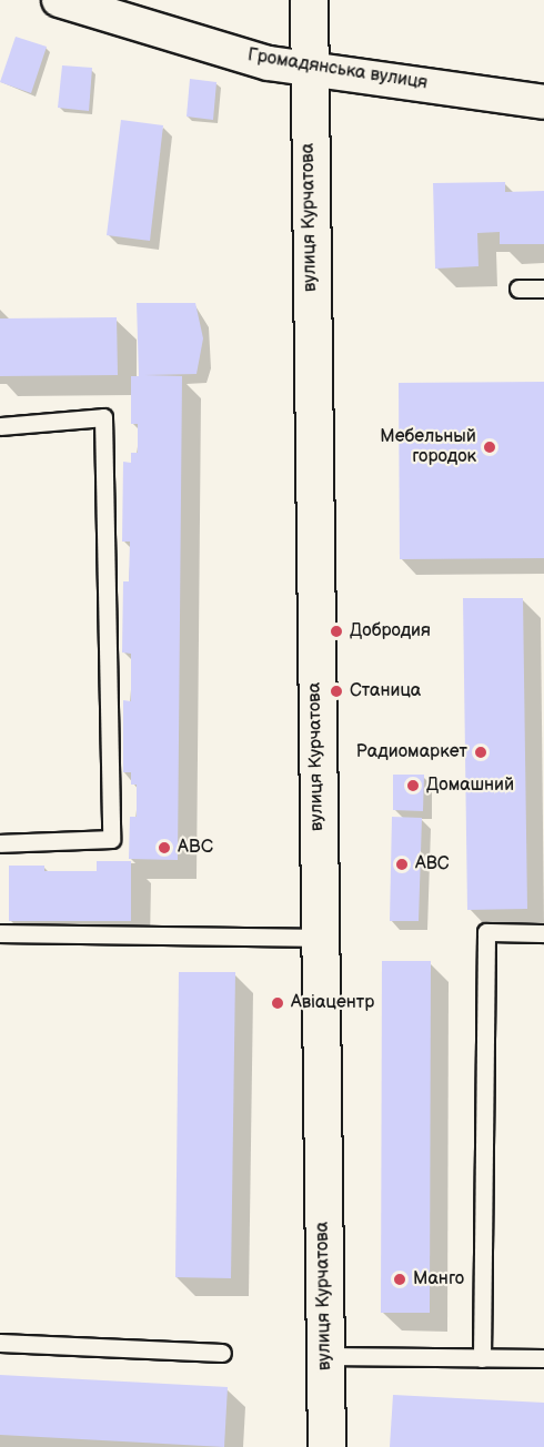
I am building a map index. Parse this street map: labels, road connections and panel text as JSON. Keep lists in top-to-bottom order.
{
  "streets": {
    "main road": ["вулиця Курчатова"],
    "street": ["Громадянська вулиця"]
  },
  "crossings": [
    ["Громадянська вулиця", "вулиця Курчатова"]
  ],
  "places": [
    "Мебельный городок",
    "Добродия",
    "Станица",
    "Радиомаркет",
    "Домашний",
    "ABC",
    "АВС",
    "Авіацентр",
    "Манго"
  ]
}
